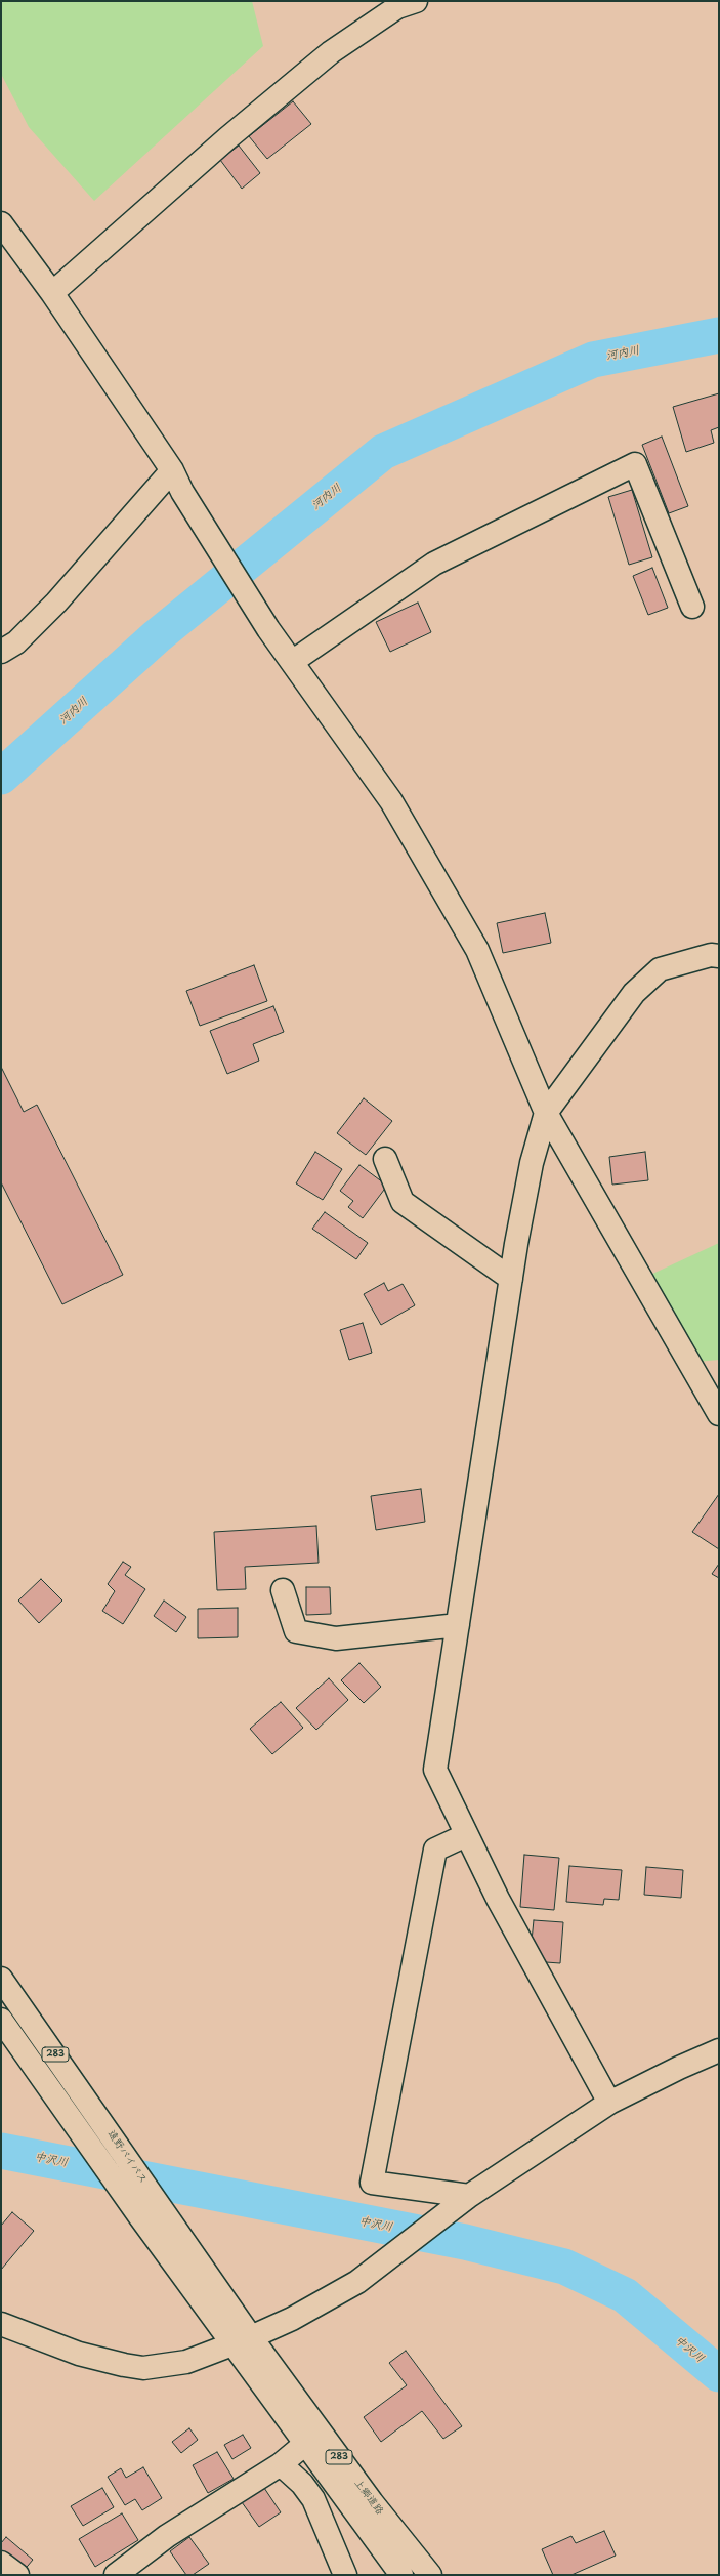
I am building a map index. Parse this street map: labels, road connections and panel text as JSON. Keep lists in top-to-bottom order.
{
  "streets": {
    "main road": ["283", "遠野バイパス", "上郷道路"]
  },
  "crossings": [
    ["283", "遠野バイパス"],
    ["283", "上郷道路"],
    ["遠野バイパス", "上郷道路"]
  ],
  "water": ["河内川", "中沢川"]
}
